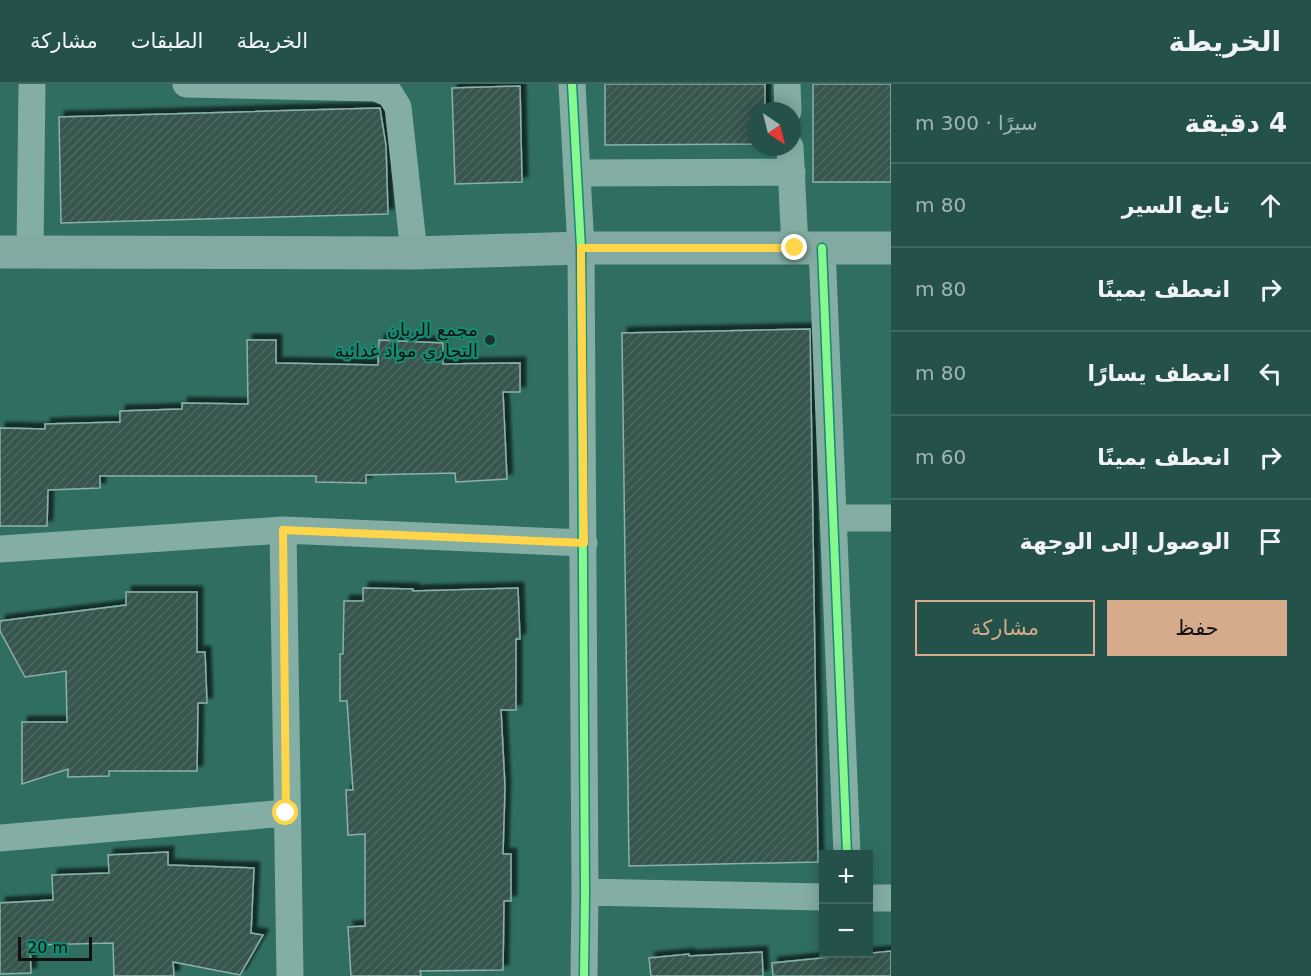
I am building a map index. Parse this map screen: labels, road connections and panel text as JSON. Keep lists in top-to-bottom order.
{
  "places": ["مجمع الريان التجاري مواد غدائية"],
  "scale_bar": "20 m",
  "north": "bottom right",
  "page": {
    "header": "الخريطة",
    "nav": ["الخريطة", "الطبقات", "مشاركة"],
    "heading": ["4 دقيقة", "سيرًا · 300 m"],
    "list": [
      ["تابع السير", "80 m"],
      ["انعطف يمينًا", "80 m"],
      ["انعطف يسارًا", "80 m"],
      ["انعطف يمينًا", "60 m"],
      "الوصول إلى الوجهة"
    ],
    "buttons": ["حفظ", "مشاركة"],
    "map_buttons": ["+", "−"],
    "scale": "20 m"
  }
}
